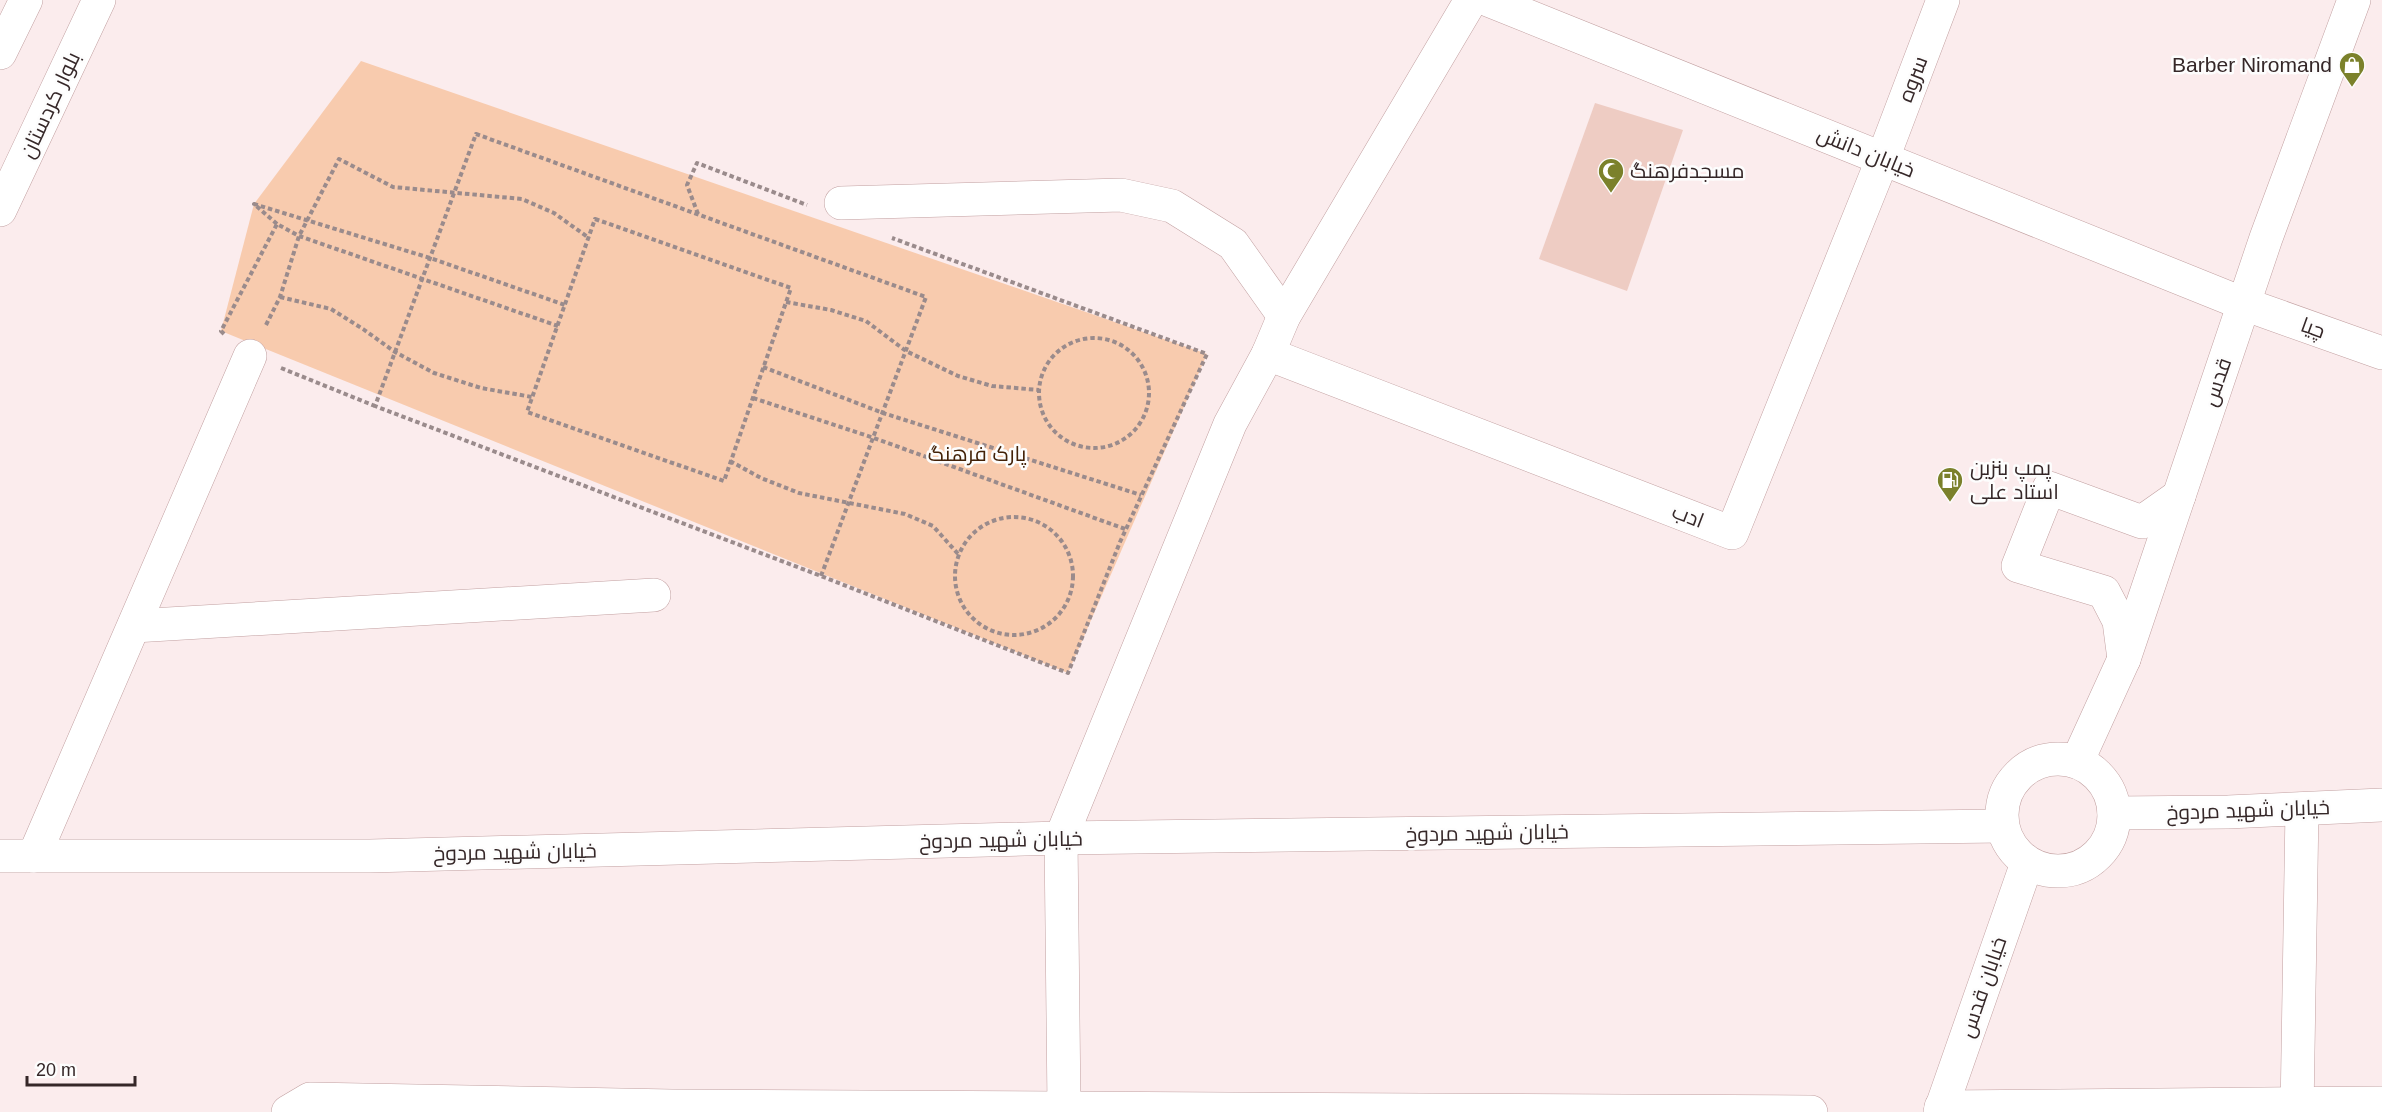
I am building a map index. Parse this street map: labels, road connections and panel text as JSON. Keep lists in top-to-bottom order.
{
  "streets": {
    "street": [
      "سروه",
      "بلوار کردستان",
      "خیابان دانش",
      "چیا",
      "قدس",
      "ادب",
      "خیابان شهید مردوخ",
      "خیابان قدس"
    ]
  },
  "crossings": [
    ["سروه", "خیابان دانش"],
    ["سروه", "ادب"],
    ["خیابان دانش", "چیا"],
    ["خیابان دانش", "قدس"],
    ["خیابان دانش", "ادب"],
    ["چیا", "قدس"],
    ["قدس", "خیابان شهید مردوخ"],
    ["قدس", "خیابان قدس"],
    ["خیابان شهید مردوخ", "خیابان قدس"]
  ],
  "parks": ["پارک فرهنگ"],
  "places": {
    "shop": ["Barber Niromand"],
    "mosque": ["مسجدفرهنگ"],
    "fuel station": ["پمپ بنزین استاد علی"]
  },
  "scale_bar": "20 m"
}
